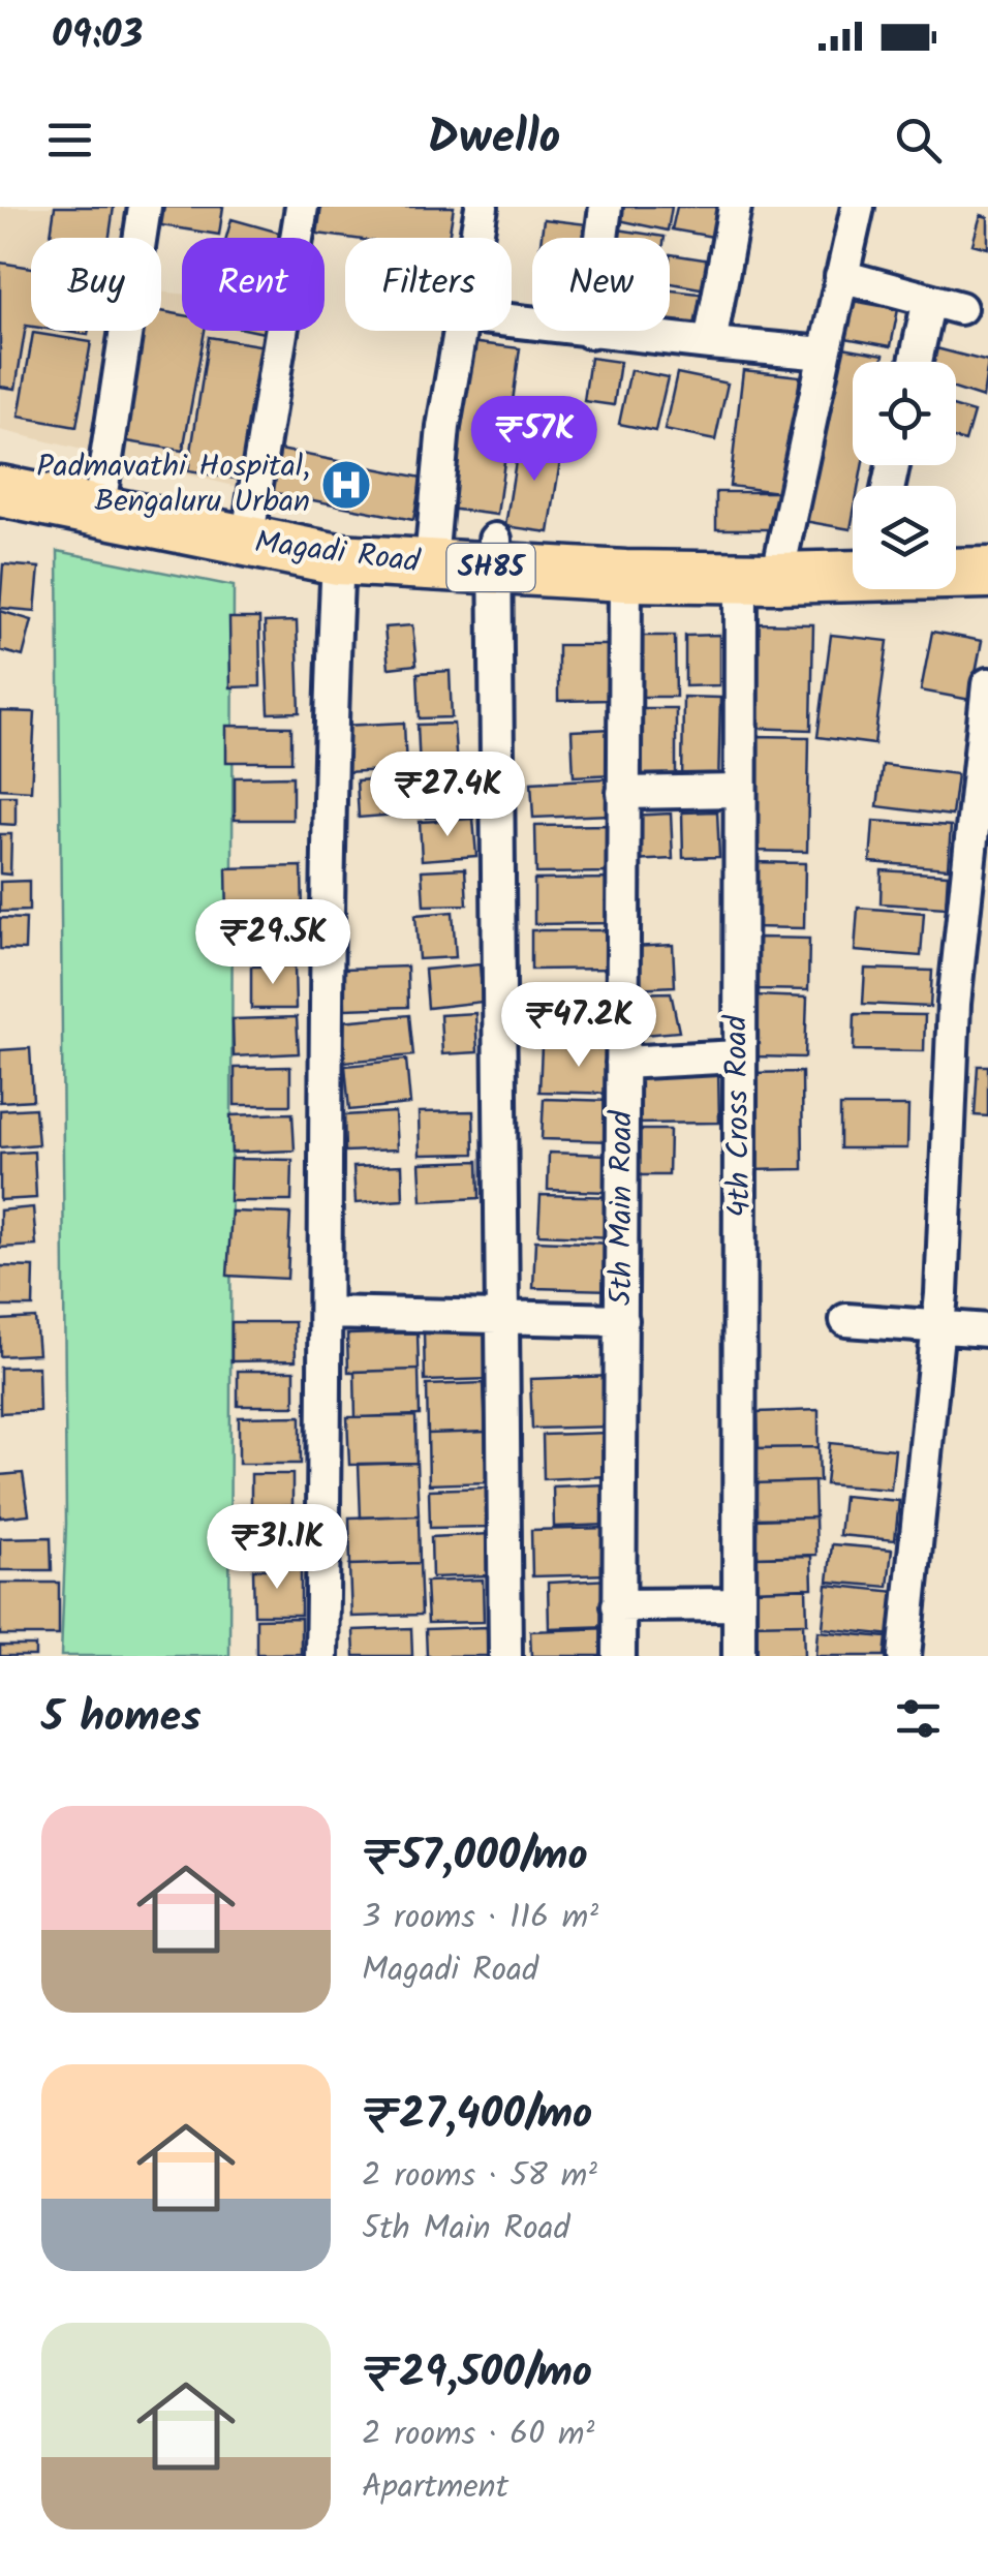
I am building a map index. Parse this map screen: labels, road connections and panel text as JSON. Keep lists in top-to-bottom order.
{
  "streets": {
    "main road": ["Magadi Road", "SH85"],
    "street": ["4th Cross Road", "5th Main Road"]
  },
  "crossings": [
    ["Magadi Road", "4th Cross Road"],
    ["Magadi Road", "5th Main Road"]
  ],
  "places": {
    "hospital": ["Padmavathi Hospital, Bengaluru Urban"]
  },
  "page": {
    "status": "09:03",
    "header": "Dwello",
    "chip": [
      "Buy",
      "Rent",
      "Filters",
      "New"
    ],
    "price": [
      "₹57K",
      "₹27.4K",
      "₹29.5K",
      "₹47.2K",
      "₹31.1K"
    ],
    "heading": "5 homes",
    "list": [
      {
        "name": "₹57,000/mo",
        "note": "3 rooms · 116 m² · Magadi Road"
      },
      {
        "name": "₹27,400/mo",
        "note": "2 rooms · 58 m² · 5th Main Road"
      },
      {
        "name": "₹29,500/mo",
        "note": "2 rooms · 60 m² · Apartment"
      }
    ]
  }
}
